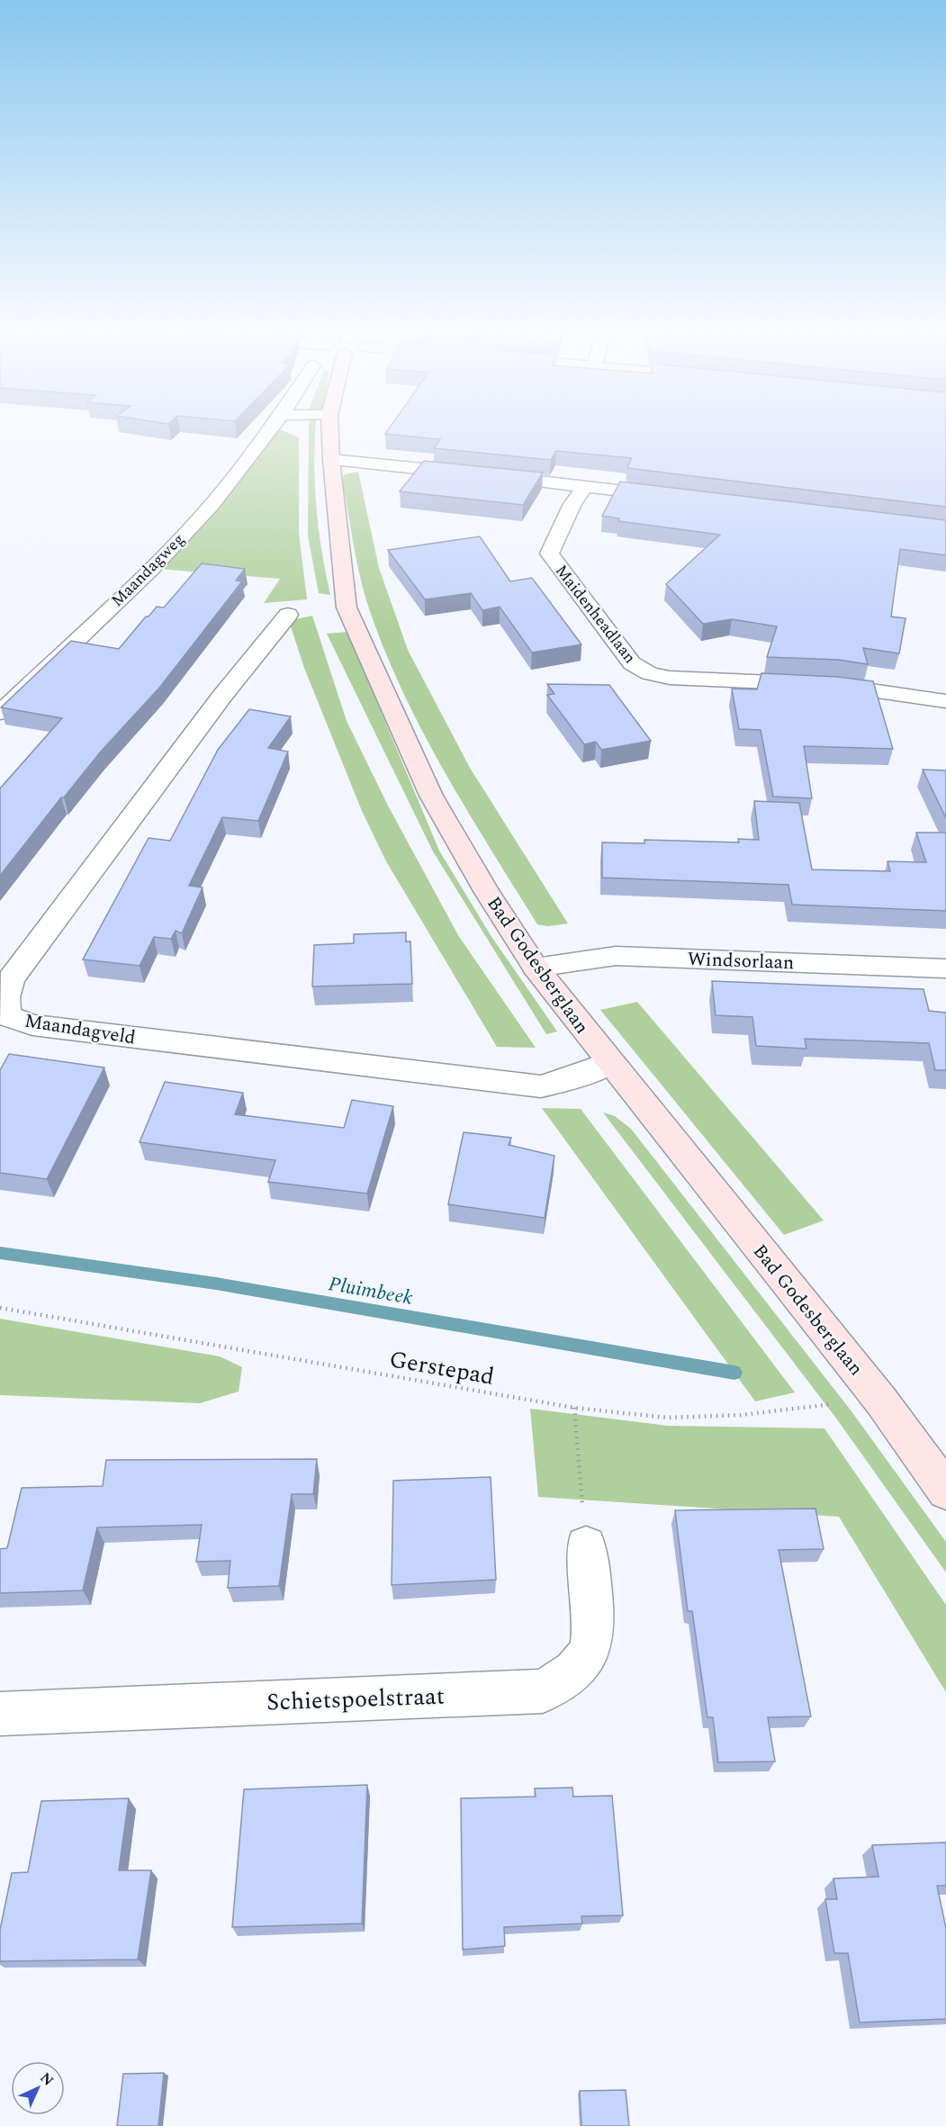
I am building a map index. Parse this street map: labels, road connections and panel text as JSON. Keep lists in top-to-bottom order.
{
  "streets": {
    "street": [
      "Maandagweg",
      "Maidenheadlaan",
      "Windsorlaan",
      "Bad Godesberglaan",
      "Maandagveld",
      "Schietspoelstraat"
    ],
    "path": ["Gerstepad"]
  },
  "crossings": [
    ["Windsorlaan", "Bad Godesberglaan"],
    ["Bad Godesberglaan", "Maandagveld"],
    ["Bad Godesberglaan", "Gerstepad"]
  ],
  "water": ["Pluimbeek"],
  "north": "top right"
}
